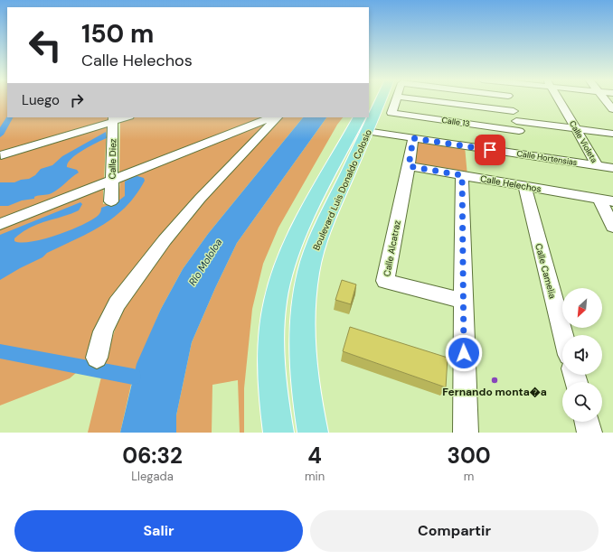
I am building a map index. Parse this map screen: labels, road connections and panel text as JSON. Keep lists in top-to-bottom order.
{
  "streets": {
    "main road": ["Boulevard Luis Donaldo Colosio"],
    "street": [
      "Calle 13",
      "Calle Violeta",
      "Calle Hortensias",
      "Calle Diez",
      "Calle Helechos",
      "Calle Alcatraz",
      "Calle Camelia"
    ]
  },
  "crossings": [
    ["Calle Violeta", "Calle Hortensias"],
    ["Calle Hortensias", "Boulevard Luis Donaldo Colosio"],
    ["Calle Hortensias", "Calle Alcatraz"],
    ["Calle Helechos", "Calle Alcatraz"],
    ["Calle Helechos", "Calle Camelia"]
  ],
  "water": ["Río Mololoa"],
  "places": ["Fernando monta�a"],
  "north": "bottom left",
  "page": {
    "turn": ["150 m", "Calle Helechos"],
    "then": "Luego",
    "eta": [
      "06:32",
      "Llegada",
      "4",
      "min",
      "300",
      "m"
    ],
    "buttons": ["Salir", "Compartir"]
  }
}
